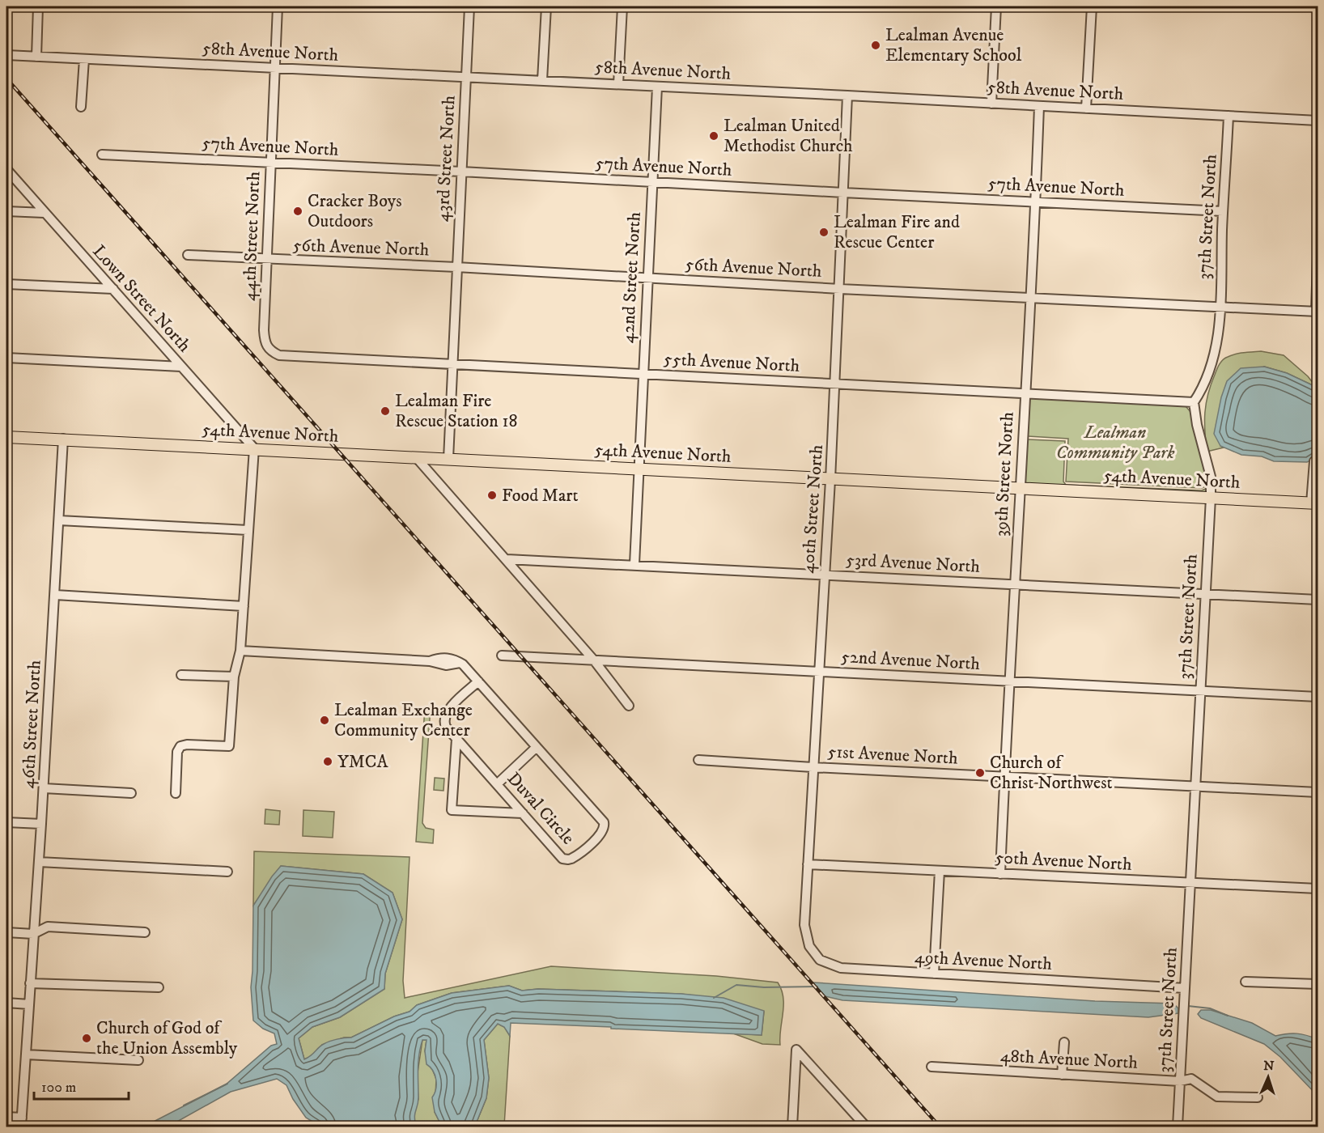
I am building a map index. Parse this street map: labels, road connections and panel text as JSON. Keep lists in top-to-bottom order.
{
  "streets": {
    "main road": ["54th Avenue North"],
    "street": [
      "58th Avenue North",
      "57th Avenue North",
      "43rd Street North",
      "37th Street North",
      "44th Street North",
      "56th Avenue North",
      "42nd Street North",
      "Lown Street North",
      "55th Avenue North",
      "39th Street North",
      "40th Street North",
      "53rd Avenue North",
      "52nd Avenue North",
      "46th Street North",
      "51st Avenue North",
      "Duval Circle",
      "50th Avenue North",
      "49th Avenue North",
      "48th Avenue North"
    ]
  },
  "crossings": [
    ["58th Avenue North", "43rd Street North"],
    ["58th Avenue North", "37th Street North"],
    ["58th Avenue North", "44th Street North"],
    ["58th Avenue North", "42nd Street North"],
    ["58th Avenue North", "39th Street North"],
    ["58th Avenue North", "40th Street North"],
    ["57th Avenue North", "43rd Street North"],
    ["57th Avenue North", "37th Street North"],
    ["57th Avenue North", "44th Street North"],
    ["57th Avenue North", "42nd Street North"],
    ["57th Avenue North", "39th Street North"],
    ["57th Avenue North", "40th Street North"],
    ["43rd Street North", "56th Avenue North"],
    ["43rd Street North", "55th Avenue North"],
    ["43rd Street North", "54th Avenue North"],
    ["37th Street North", "56th Avenue North"],
    ["37th Street North", "55th Avenue North"],
    ["37th Street North", "54th Avenue North"],
    ["37th Street North", "53rd Avenue North"],
    ["37th Street North", "52nd Avenue North"],
    ["37th Street North", "51st Avenue North"],
    ["37th Street North", "50th Avenue North"],
    ["37th Street North", "49th Avenue North"],
    ["37th Street North", "48th Avenue North"],
    ["44th Street North", "56th Avenue North"],
    ["44th Street North", "55th Avenue North"],
    ["56th Avenue North", "42nd Street North"],
    ["56th Avenue North", "39th Street North"],
    ["56th Avenue North", "40th Street North"],
    ["42nd Street North", "55th Avenue North"],
    ["42nd Street North", "54th Avenue North"],
    ["42nd Street North", "53rd Avenue North"],
    ["Lown Street North", "54th Avenue North"],
    ["55th Avenue North", "39th Street North"],
    ["55th Avenue North", "40th Street North"],
    ["54th Avenue North", "39th Street North"],
    ["54th Avenue North", "40th Street North"],
    ["54th Avenue North", "46th Street North"],
    ["39th Street North", "53rd Avenue North"],
    ["39th Street North", "52nd Avenue North"],
    ["39th Street North", "51st Avenue North"],
    ["39th Street North", "50th Avenue North"],
    ["40th Street North", "53rd Avenue North"],
    ["40th Street North", "52nd Avenue North"],
    ["40th Street North", "51st Avenue North"],
    ["40th Street North", "50th Avenue North"],
    ["40th Street North", "49th Avenue North"]
  ],
  "parks": ["Lealman Community Park"],
  "places": [
    "Lealman Avenue Elementary School",
    "Lealman United Methodist Church",
    "Cracker Boys Outdoors",
    "Lealman Fire and Rescue Center",
    "Lealman Fire Rescue Station 18",
    "Food Mart",
    "Lealman Exchange Community Center",
    "YMCA",
    "Church of Christ Northwest",
    "Church of God of the Union Assembly"
  ],
  "scale_bar": "100 m",
  "north": "top"
}
